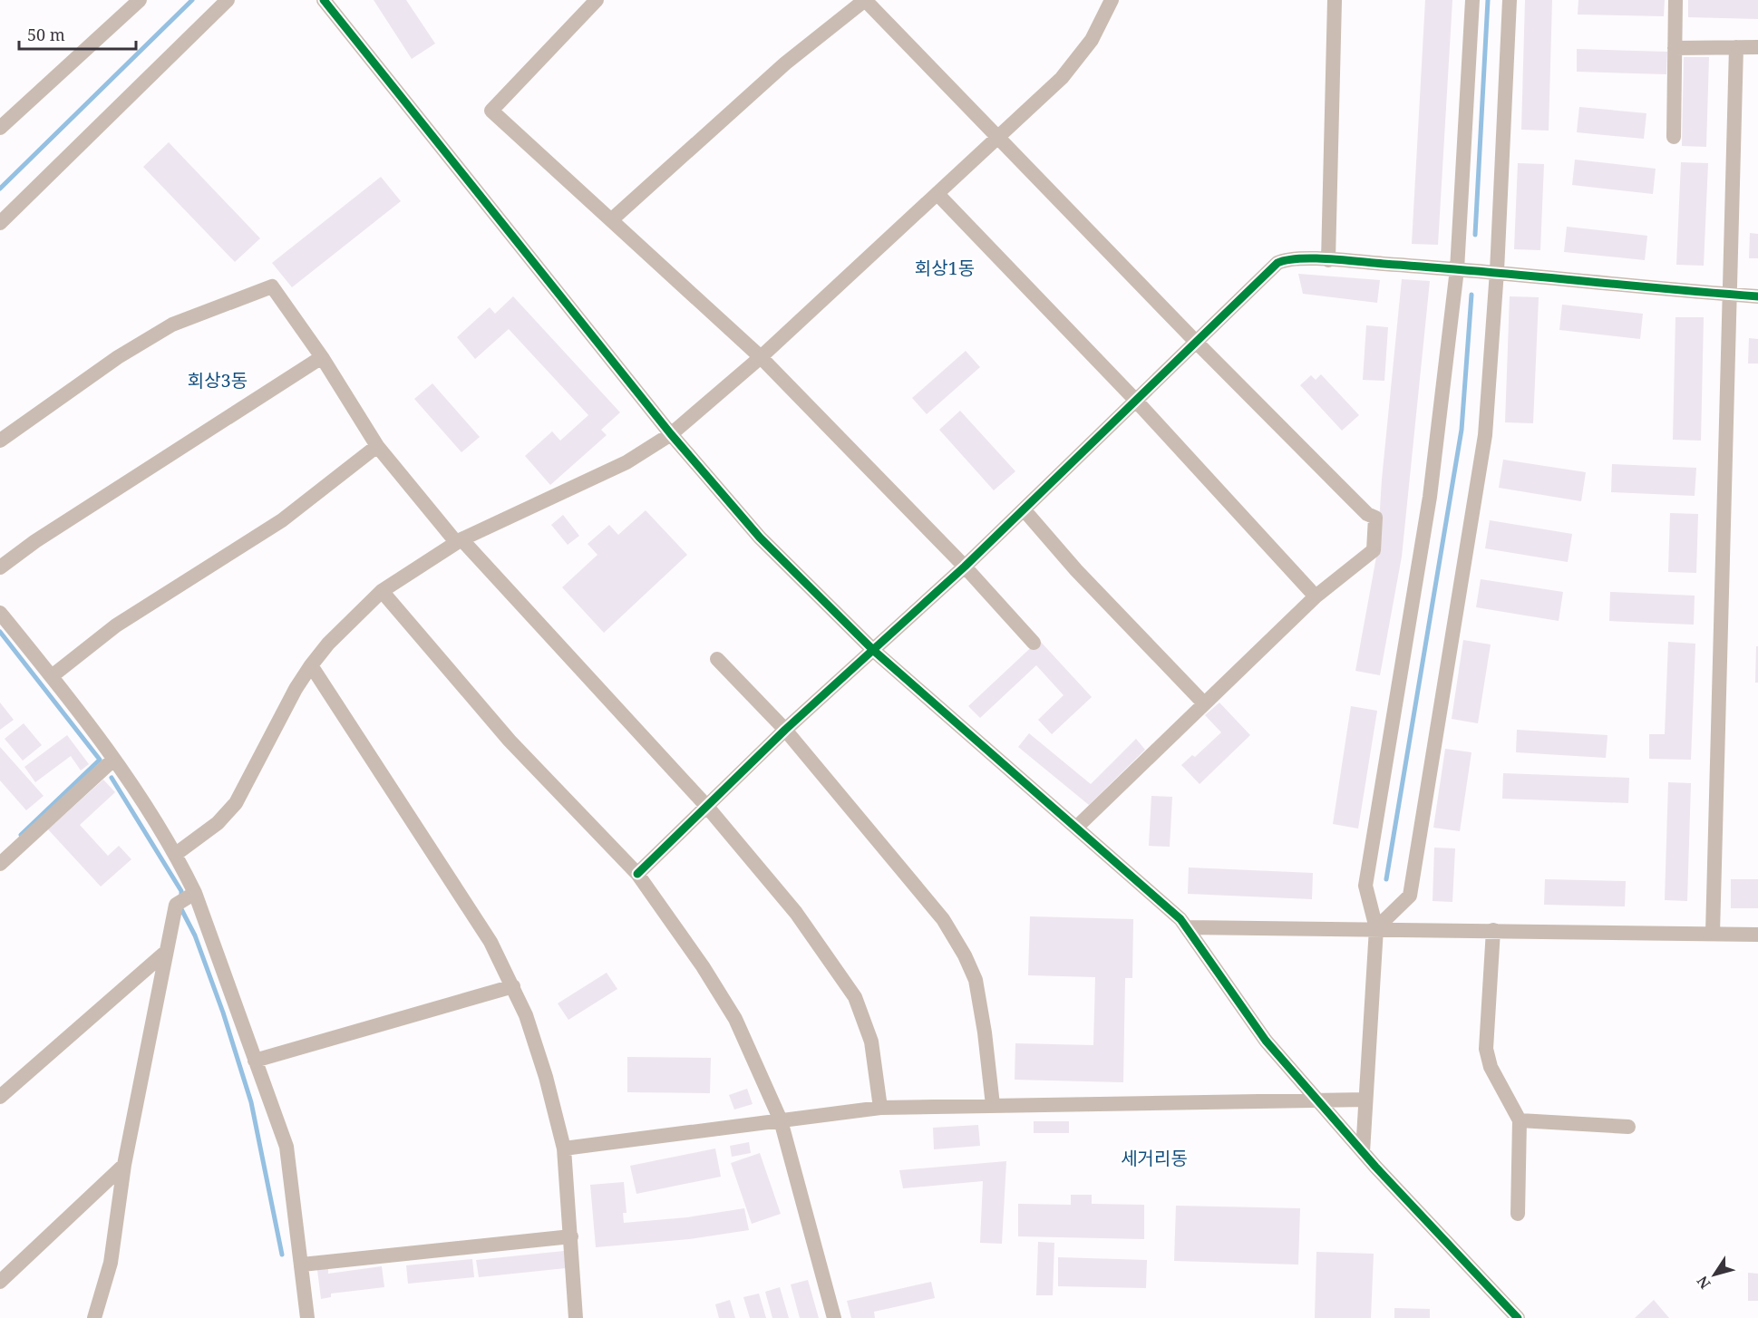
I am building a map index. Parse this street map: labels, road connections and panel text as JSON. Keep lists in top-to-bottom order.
{
  "districts": ["회상1동", "회상3동", "세거리동"],
  "scale_bar": "50 m",
  "north": "bottom left"
}
